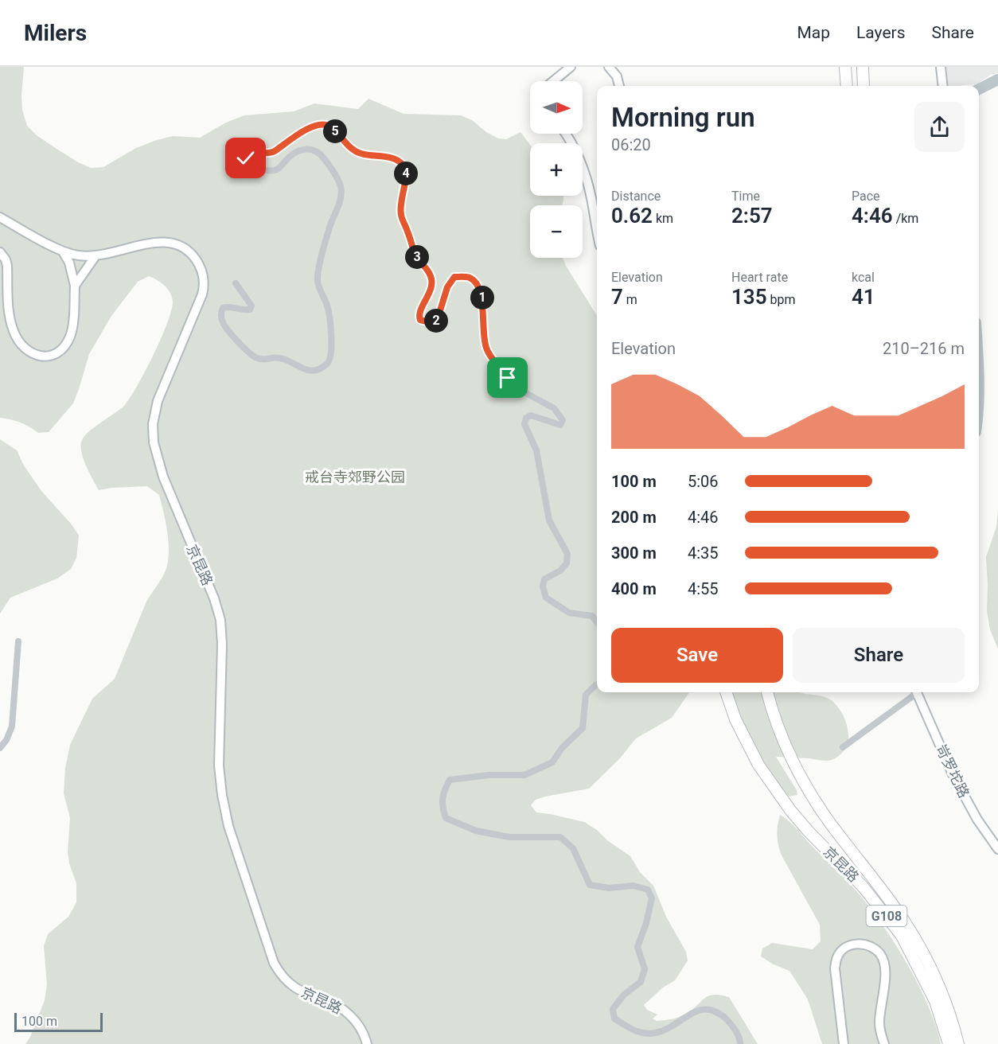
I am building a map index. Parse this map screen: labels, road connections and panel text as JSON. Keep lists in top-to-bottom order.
{
  "streets": {
    "highway": ["京昆路", "G108"],
    "main road": ["岢罗坨路"]
  },
  "parks": ["戒台寺郊野公园"],
  "scale_bar": "100 m",
  "north": "right",
  "page": {
    "header": "Milers",
    "nav": ["Map", "Layers", "Share"],
    "map_buttons": ["+", "−"],
    "heading": ["Morning run", "06:20"],
    "pins": [
      "5",
      "4",
      "3",
      "1",
      "2"
    ],
    "stats": [
      ["Distance", "0.62 km"],
      ["Time", "2:57"],
      ["Pace", "4:46 /km"],
      ["Elevation", "7 m"],
      ["Heart rate", "135 bpm"],
      ["kcal", "41"]
    ],
    "chart": ["Elevation", "210–216 m"],
    "list": [
      {
        "name": "100 m",
        "note": "5:06"
      },
      {
        "name": "200 m",
        "note": "4:46"
      },
      {
        "name": "300 m",
        "note": "4:35"
      },
      {
        "name": "400 m",
        "note": "4:55"
      }
    ],
    "buttons": ["Save", "Share"],
    "scale": "100 m"
  }
}
